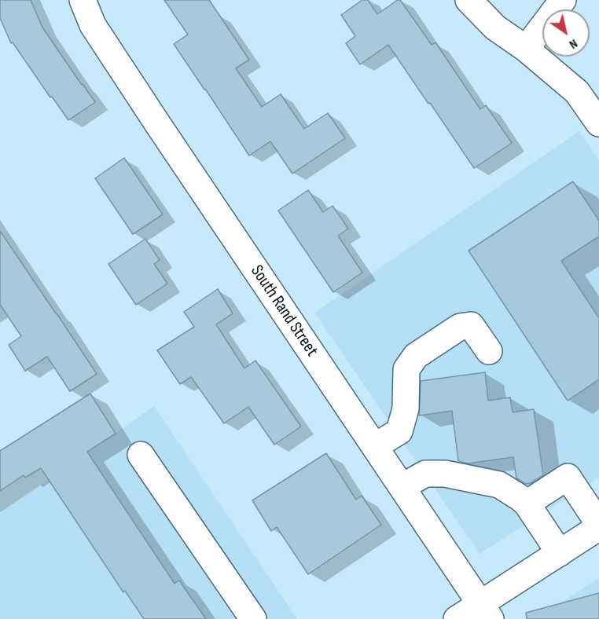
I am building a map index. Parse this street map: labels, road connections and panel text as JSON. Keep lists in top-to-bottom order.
{
  "streets": {
    "street": ["South Rand Street"]
  },
  "north": "bottom right"
}
